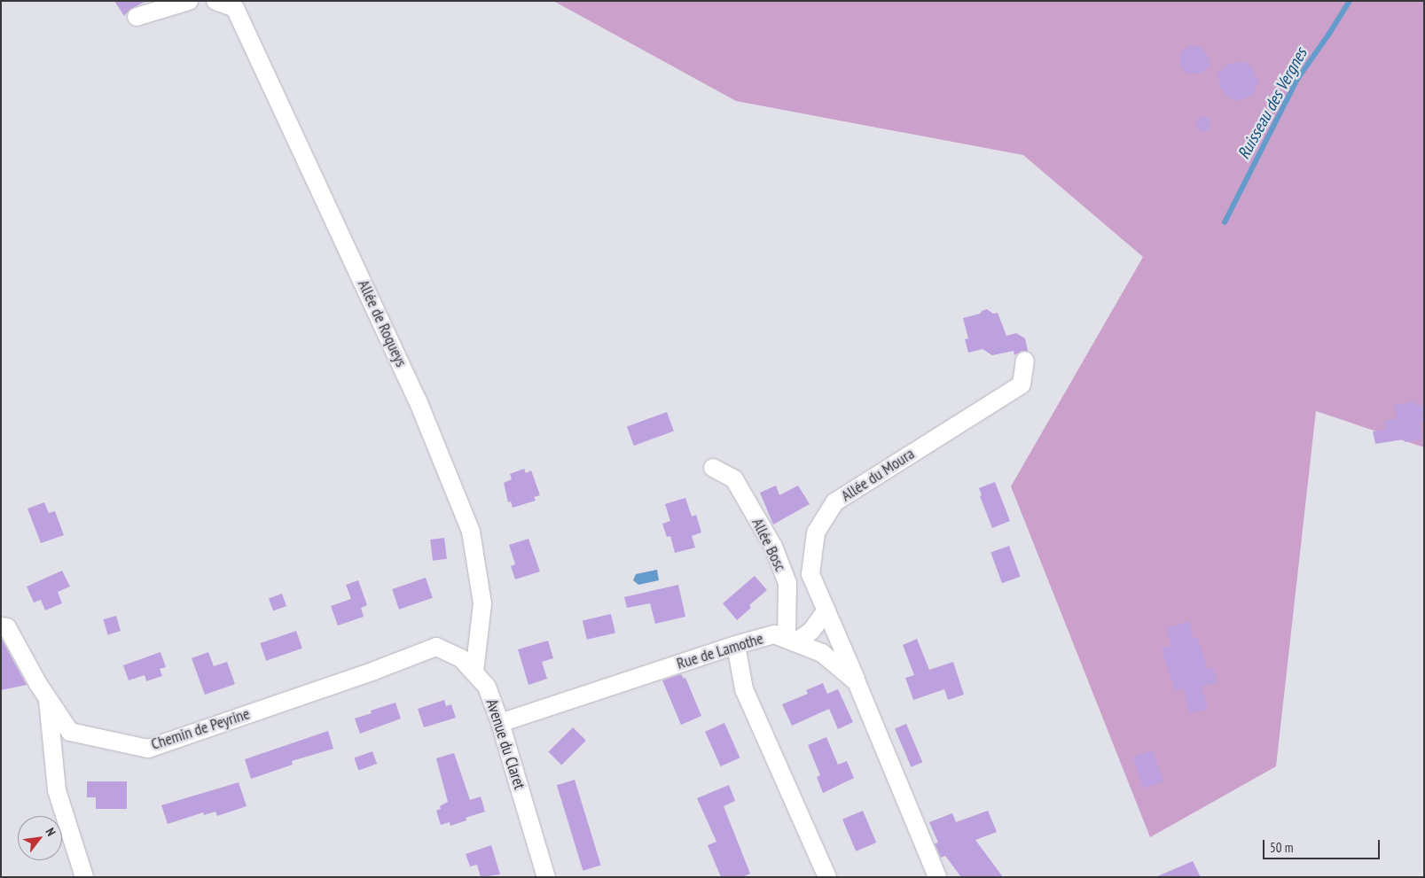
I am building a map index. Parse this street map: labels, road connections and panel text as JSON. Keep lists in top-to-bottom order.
{
  "streets": {
    "street": [
      "Allée de Roqueys",
      "Allée du Moura",
      "Allée Bosc",
      "Rue de Lamothe",
      "Chemin de Peyrine",
      "Avenue du Claret"
    ]
  },
  "crossings": [
    ["Allée de Roqueys", "Avenue du Claret"],
    ["Allée du Moura", "Rue de Lamothe"],
    ["Allée Bosc", "Rue de Lamothe"],
    ["Rue de Lamothe", "Avenue du Claret"],
    ["Chemin de Peyrine", "Avenue du Claret"]
  ],
  "water": ["Ruisseau des Vergnes"],
  "scale_bar": "50 m",
  "north": "top right"
}
